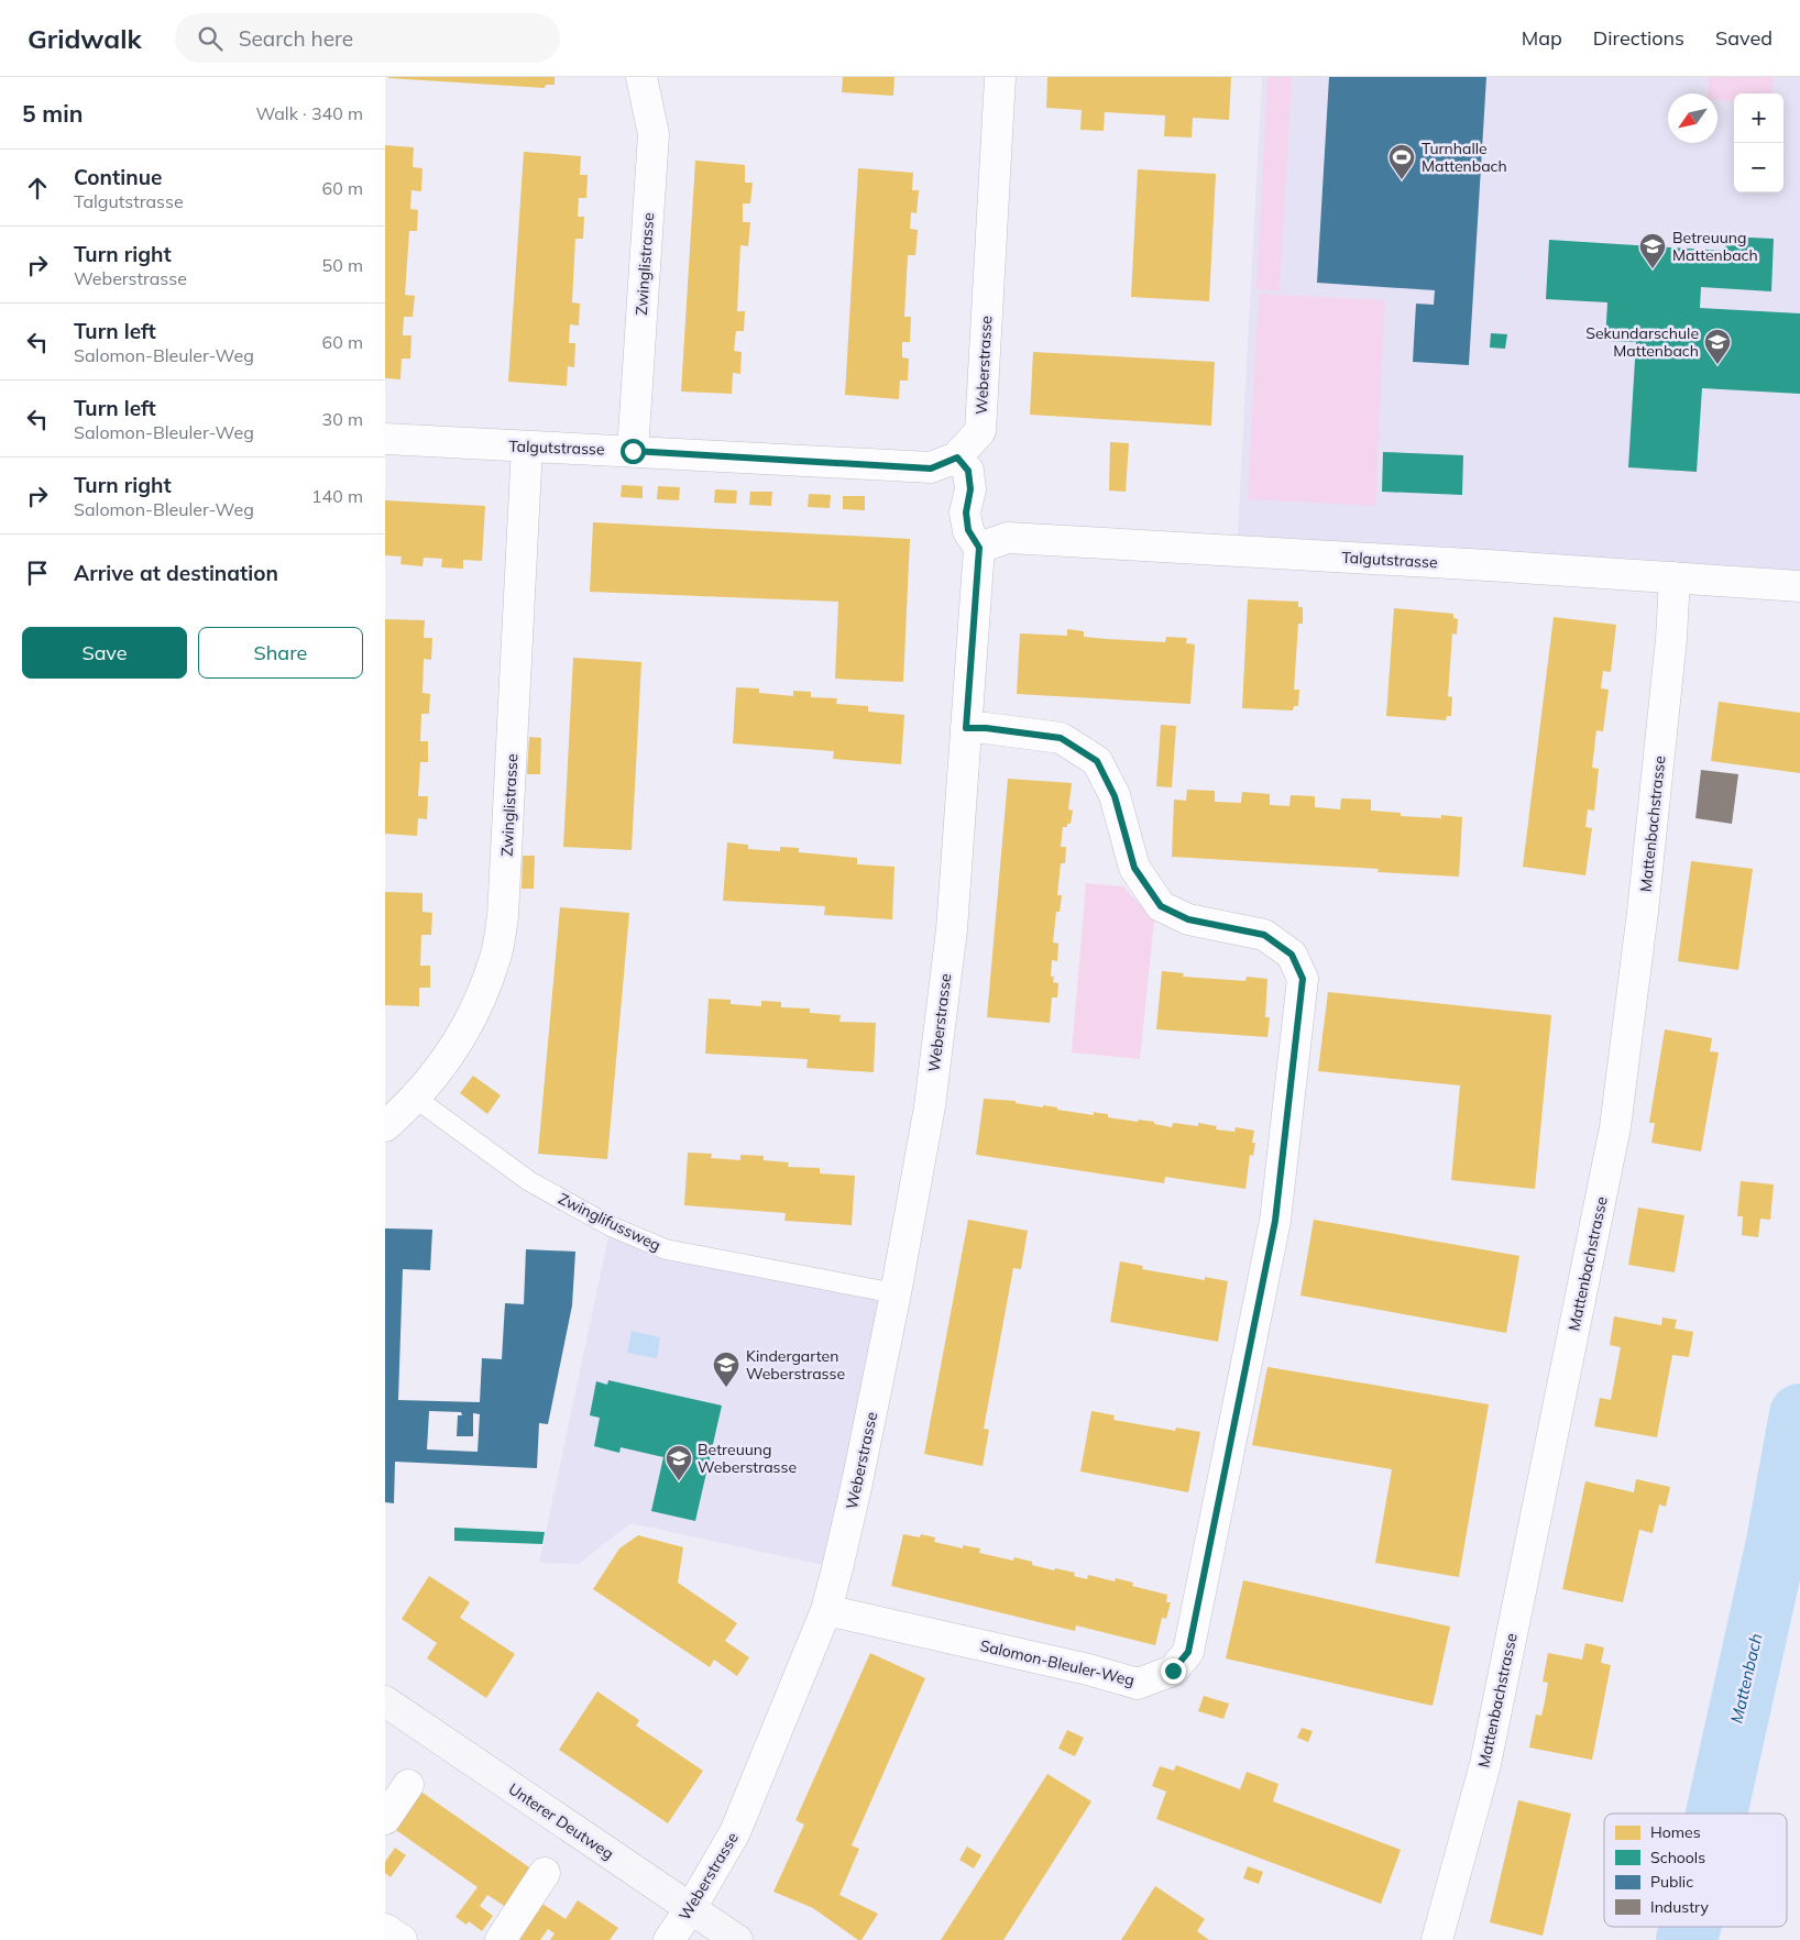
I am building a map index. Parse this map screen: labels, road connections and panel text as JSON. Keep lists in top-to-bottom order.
{
  "streets": {
    "main road": ["Unterer Deutweg"],
    "street": [
      "Zwinglistrasse",
      "Weberstrasse",
      "Talgutstrasse",
      "Mattenbachstrasse",
      "Salomon-Bleuler-Weg"
    ],
    "lane": ["Zwinglifussweg"]
  },
  "crossings": [
    ["Zwinglistrasse", "Talgutstrasse"],
    ["Zwinglistrasse", "Zwinglifussweg"],
    ["Weberstrasse", "Talgutstrasse"],
    ["Weberstrasse", "Zwinglifussweg"],
    ["Weberstrasse", "Salomon-Bleuler-Weg"],
    ["Weberstrasse", "Unterer Deutweg"],
    ["Talgutstrasse", "Mattenbachstrasse"]
  ],
  "water": ["Mattenbach"],
  "places": {
    "sports": ["Turnhalle Mattenbach"],
    "school or university": [
      "Betreuung Mattenbach",
      "Sekundarschule Mattenbach",
      "Kindergarten Weberstrasse",
      "Betreuung Weberstrasse"
    ]
  },
  "legend": [
    "Homes",
    "Schools",
    "Public",
    "Industry"
  ],
  "north": "bottom left",
  "page": {
    "header": "Gridwalk",
    "search": "Search here",
    "nav": ["Map", "Directions", "Saved"],
    "heading": ["5 min", "Walk · 340 m"],
    "map_buttons": ["+", "−"],
    "list": [
      ["Continue", "Talgutstrasse", "60 m"],
      ["Turn right", "Weberstrasse", "50 m"],
      ["Turn left", "Salomon-Bleuler-Weg", "60 m"],
      ["Turn left", "Salomon-Bleuler-Weg", "30 m"],
      ["Turn right", "Salomon-Bleuler-Weg", "140 m"],
      "Arrive at destination"
    ],
    "buttons": ["Save", "Share"]
  }
}
